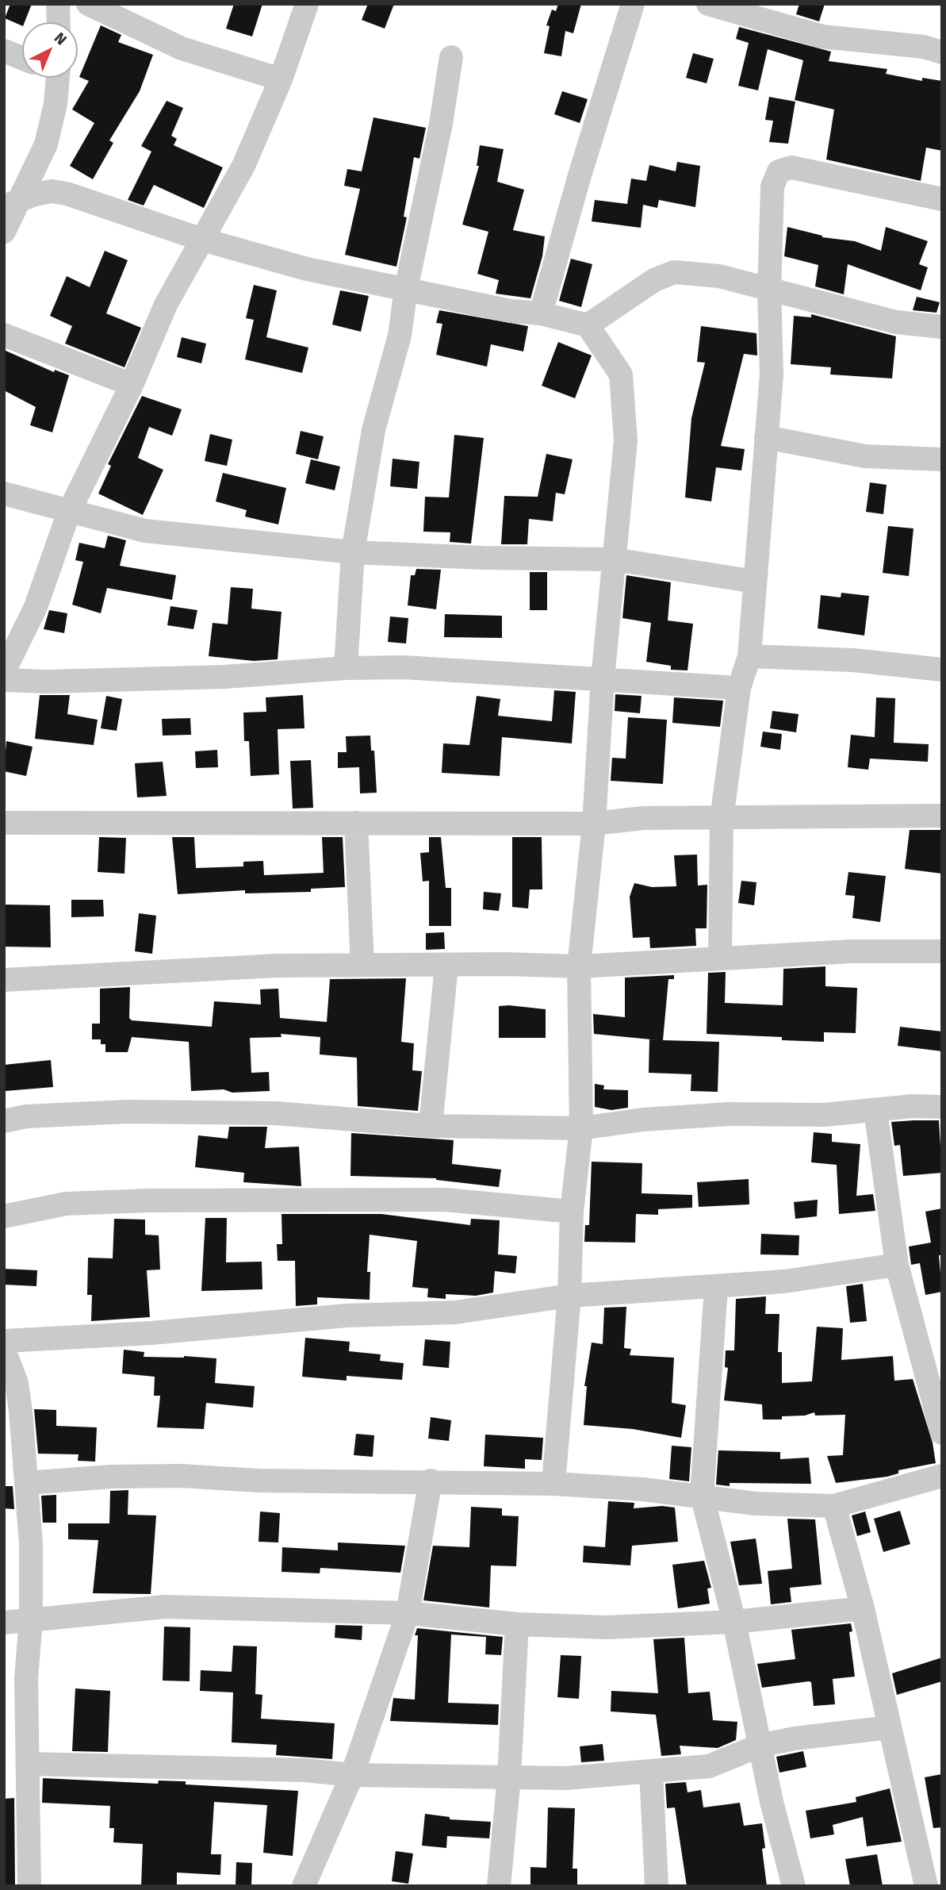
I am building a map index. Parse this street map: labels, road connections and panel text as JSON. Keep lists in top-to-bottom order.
{
  "north": "top right"
}
